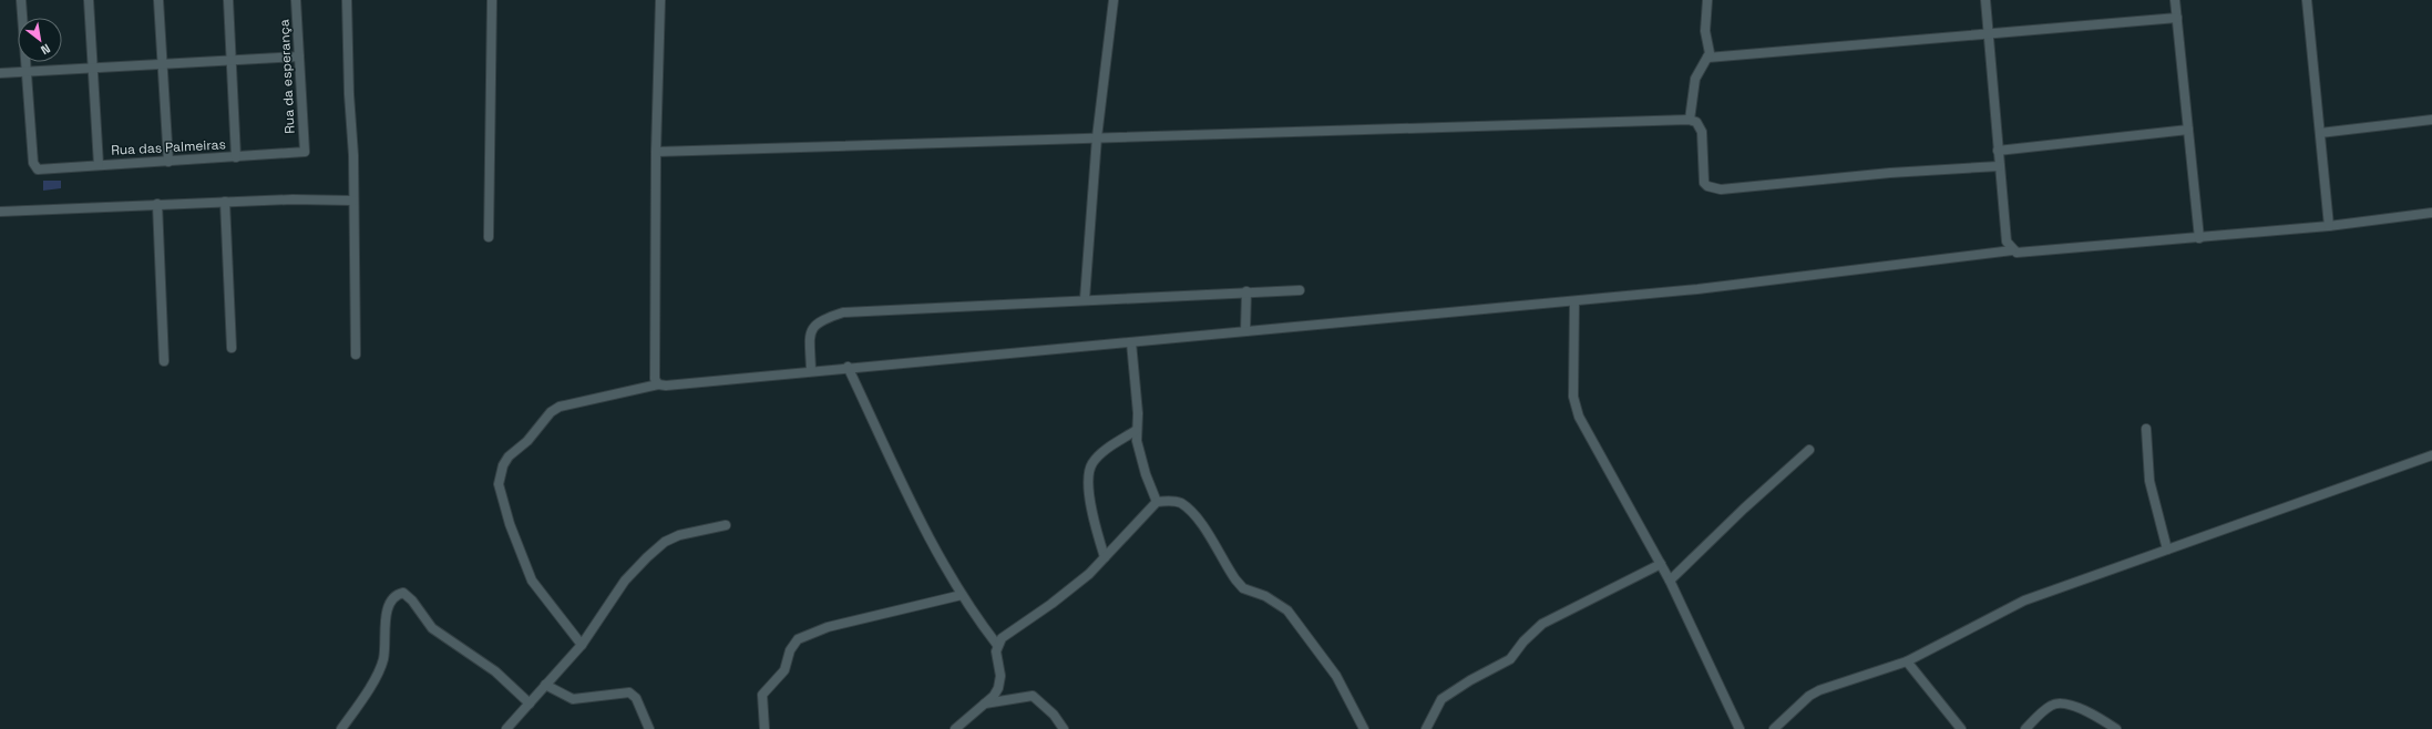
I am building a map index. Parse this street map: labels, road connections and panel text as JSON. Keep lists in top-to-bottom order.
{
  "streets": {
    "street": ["Rua da esperança", "Rua das Palmeiras"]
  },
  "crossings": [
    ["Rua da esperança", "Rua das Palmeiras"]
  ],
  "north": "bottom right"
}
